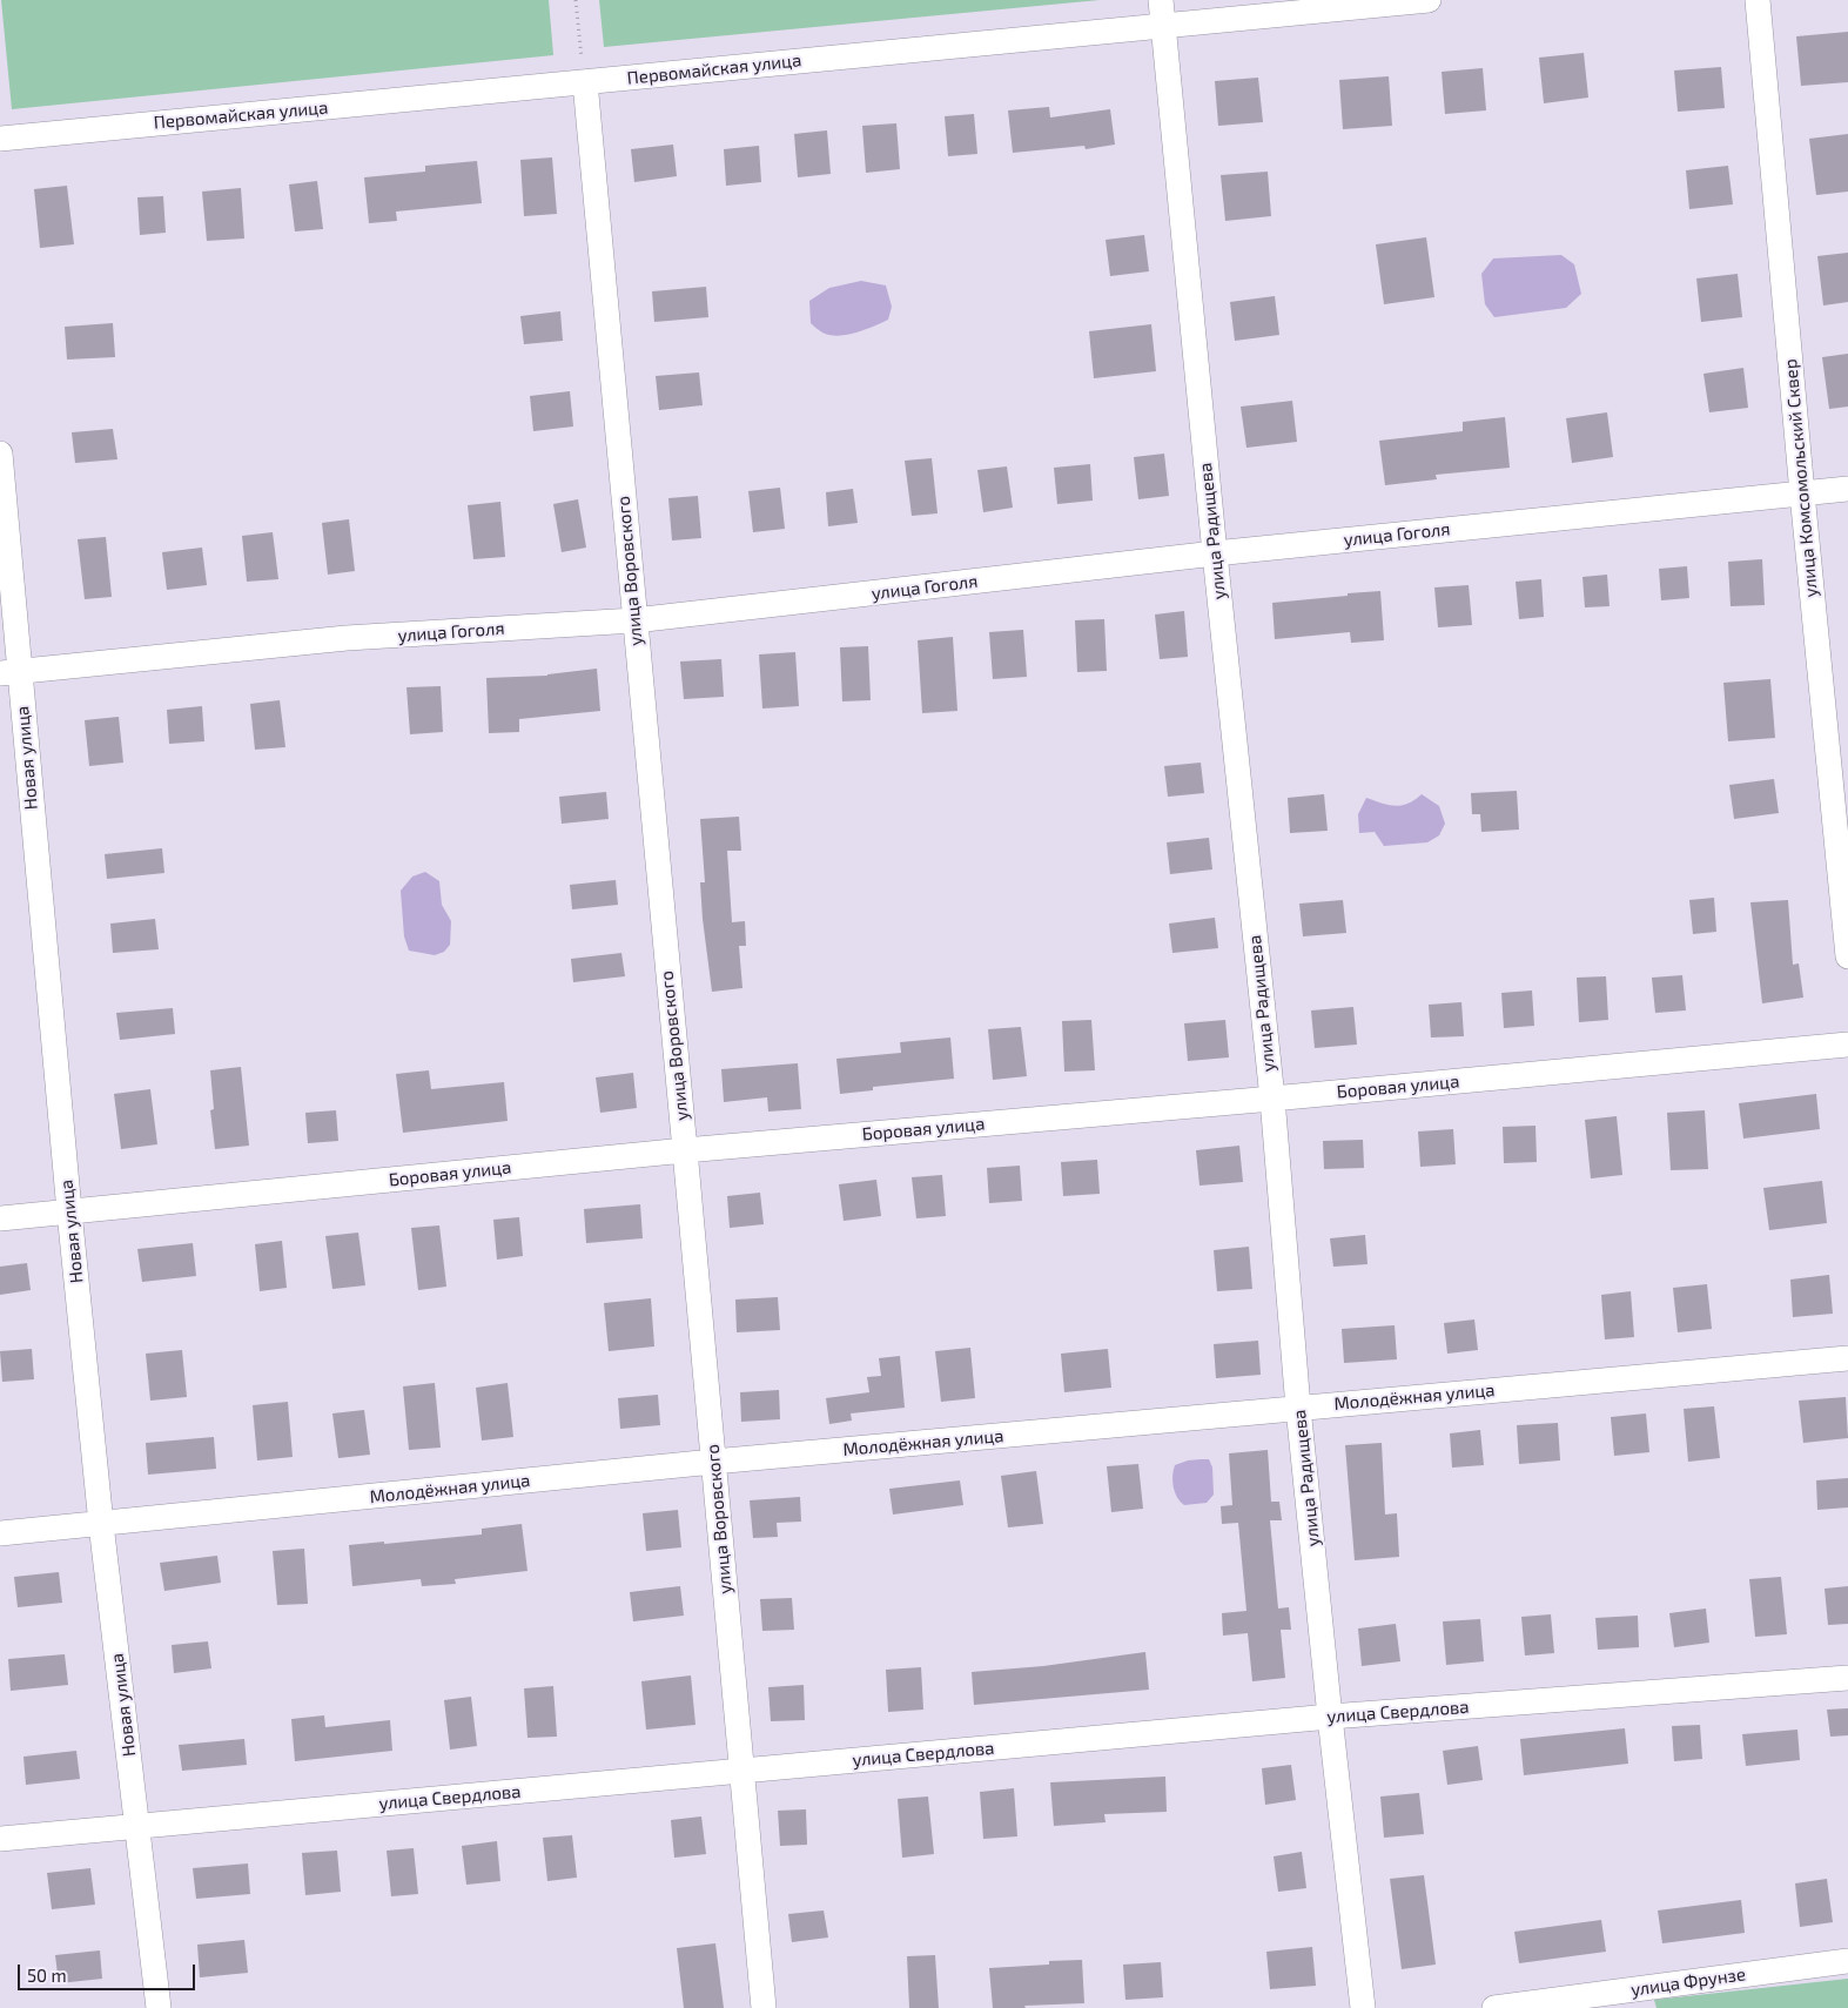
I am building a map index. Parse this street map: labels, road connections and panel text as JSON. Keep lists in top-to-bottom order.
{
  "streets": {
    "street": [
      "Первомайская улица",
      "улица Комсомольский Сквер",
      "улица Радищева",
      "улица Гоголя",
      "улица Воровского",
      "Новая улица",
      "Боровая улица",
      "Молодёжная улица",
      "улица Свердлова",
      "улица Фрунзе"
    ]
  },
  "crossings": [
    ["Первомайская улица", "улица Радищева"],
    ["Первомайская улица", "улица Воровского"],
    ["улица Комсомольский Сквер", "улица Гоголя"],
    ["улица Радищева", "улица Гоголя"],
    ["улица Радищева", "Боровая улица"],
    ["улица Радищева", "Молодёжная улица"],
    ["улица Радищева", "улица Свердлова"],
    ["улица Гоголя", "улица Воровского"],
    ["улица Гоголя", "Новая улица"],
    ["улица Воровского", "Боровая улица"],
    ["улица Воровского", "Молодёжная улица"],
    ["улица Воровского", "улица Свердлова"],
    ["Новая улица", "Боровая улица"],
    ["Новая улица", "Молодёжная улица"],
    ["Новая улица", "улица Свердлова"]
  ],
  "scale_bar": "50 m"
}
